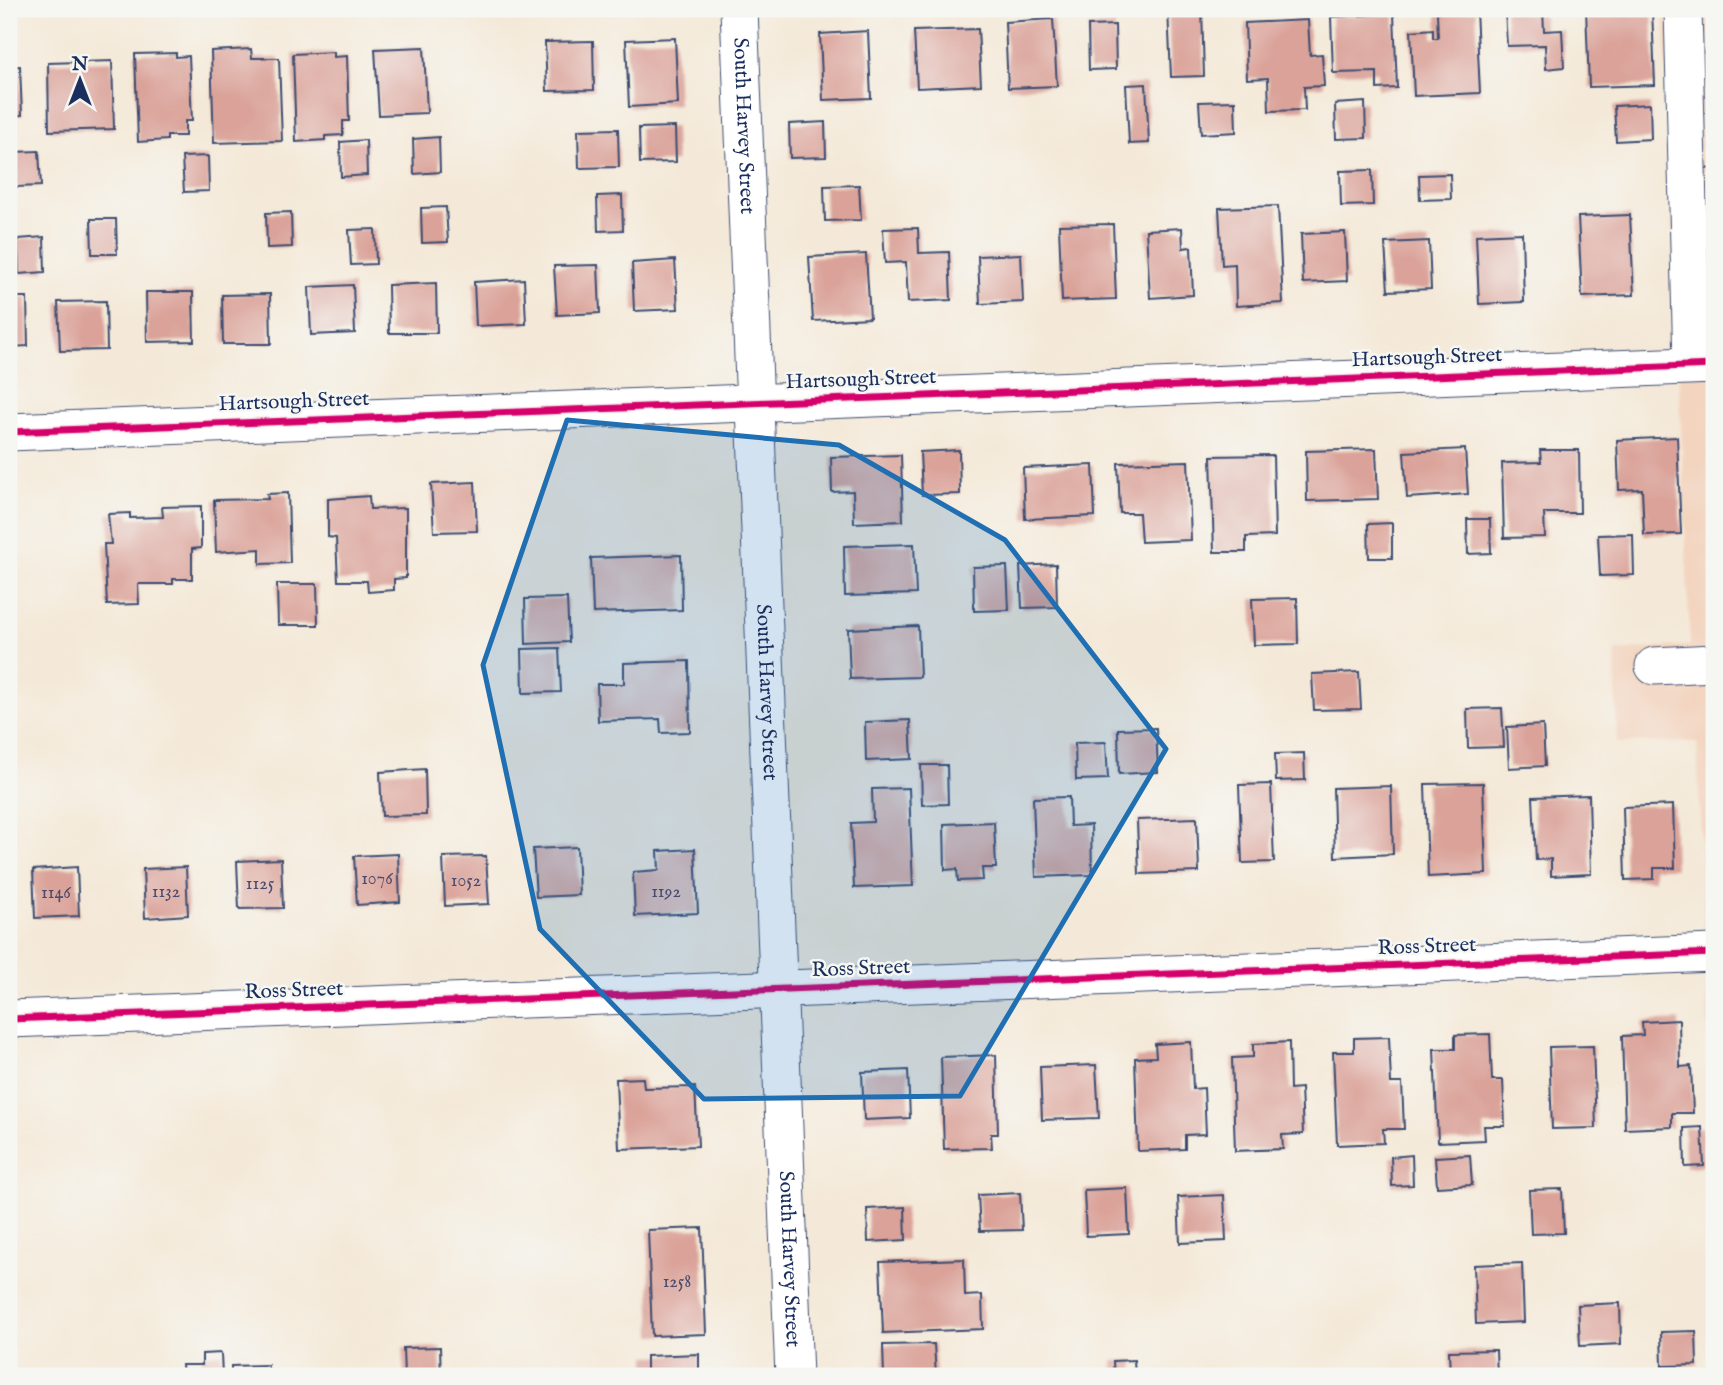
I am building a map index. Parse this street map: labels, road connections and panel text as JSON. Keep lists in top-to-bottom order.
{
  "streets": {
    "street": ["South Harvey Street", "Hartsough Street", "Ross Street"]
  },
  "crossings": [
    ["South Harvey Street", "Hartsough Street"],
    ["South Harvey Street", "Ross Street"]
  ],
  "house_numbers": [
    "1076",
    "1052",
    "1125",
    "1132",
    "1192",
    "1146",
    "1258"
  ],
  "north": "top"
}
